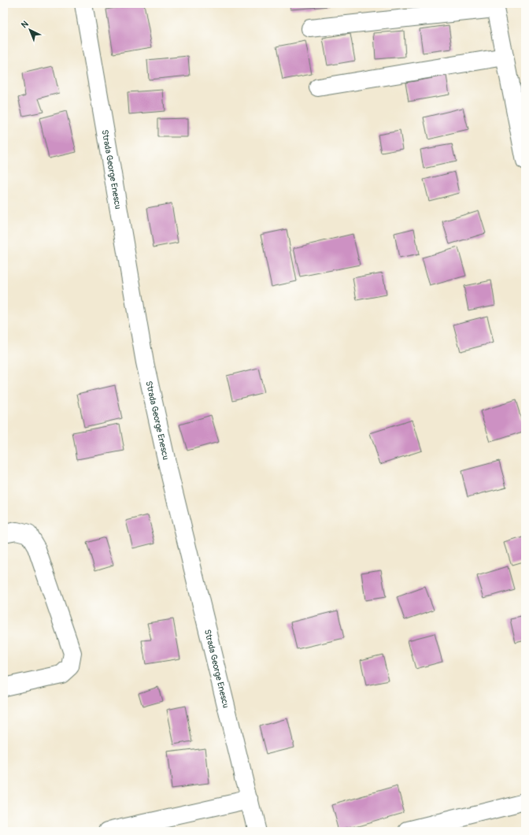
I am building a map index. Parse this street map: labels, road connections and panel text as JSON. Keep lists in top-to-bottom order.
{
  "streets": {
    "street": ["Strada George Enescu"]
  },
  "north": "top left"
}
